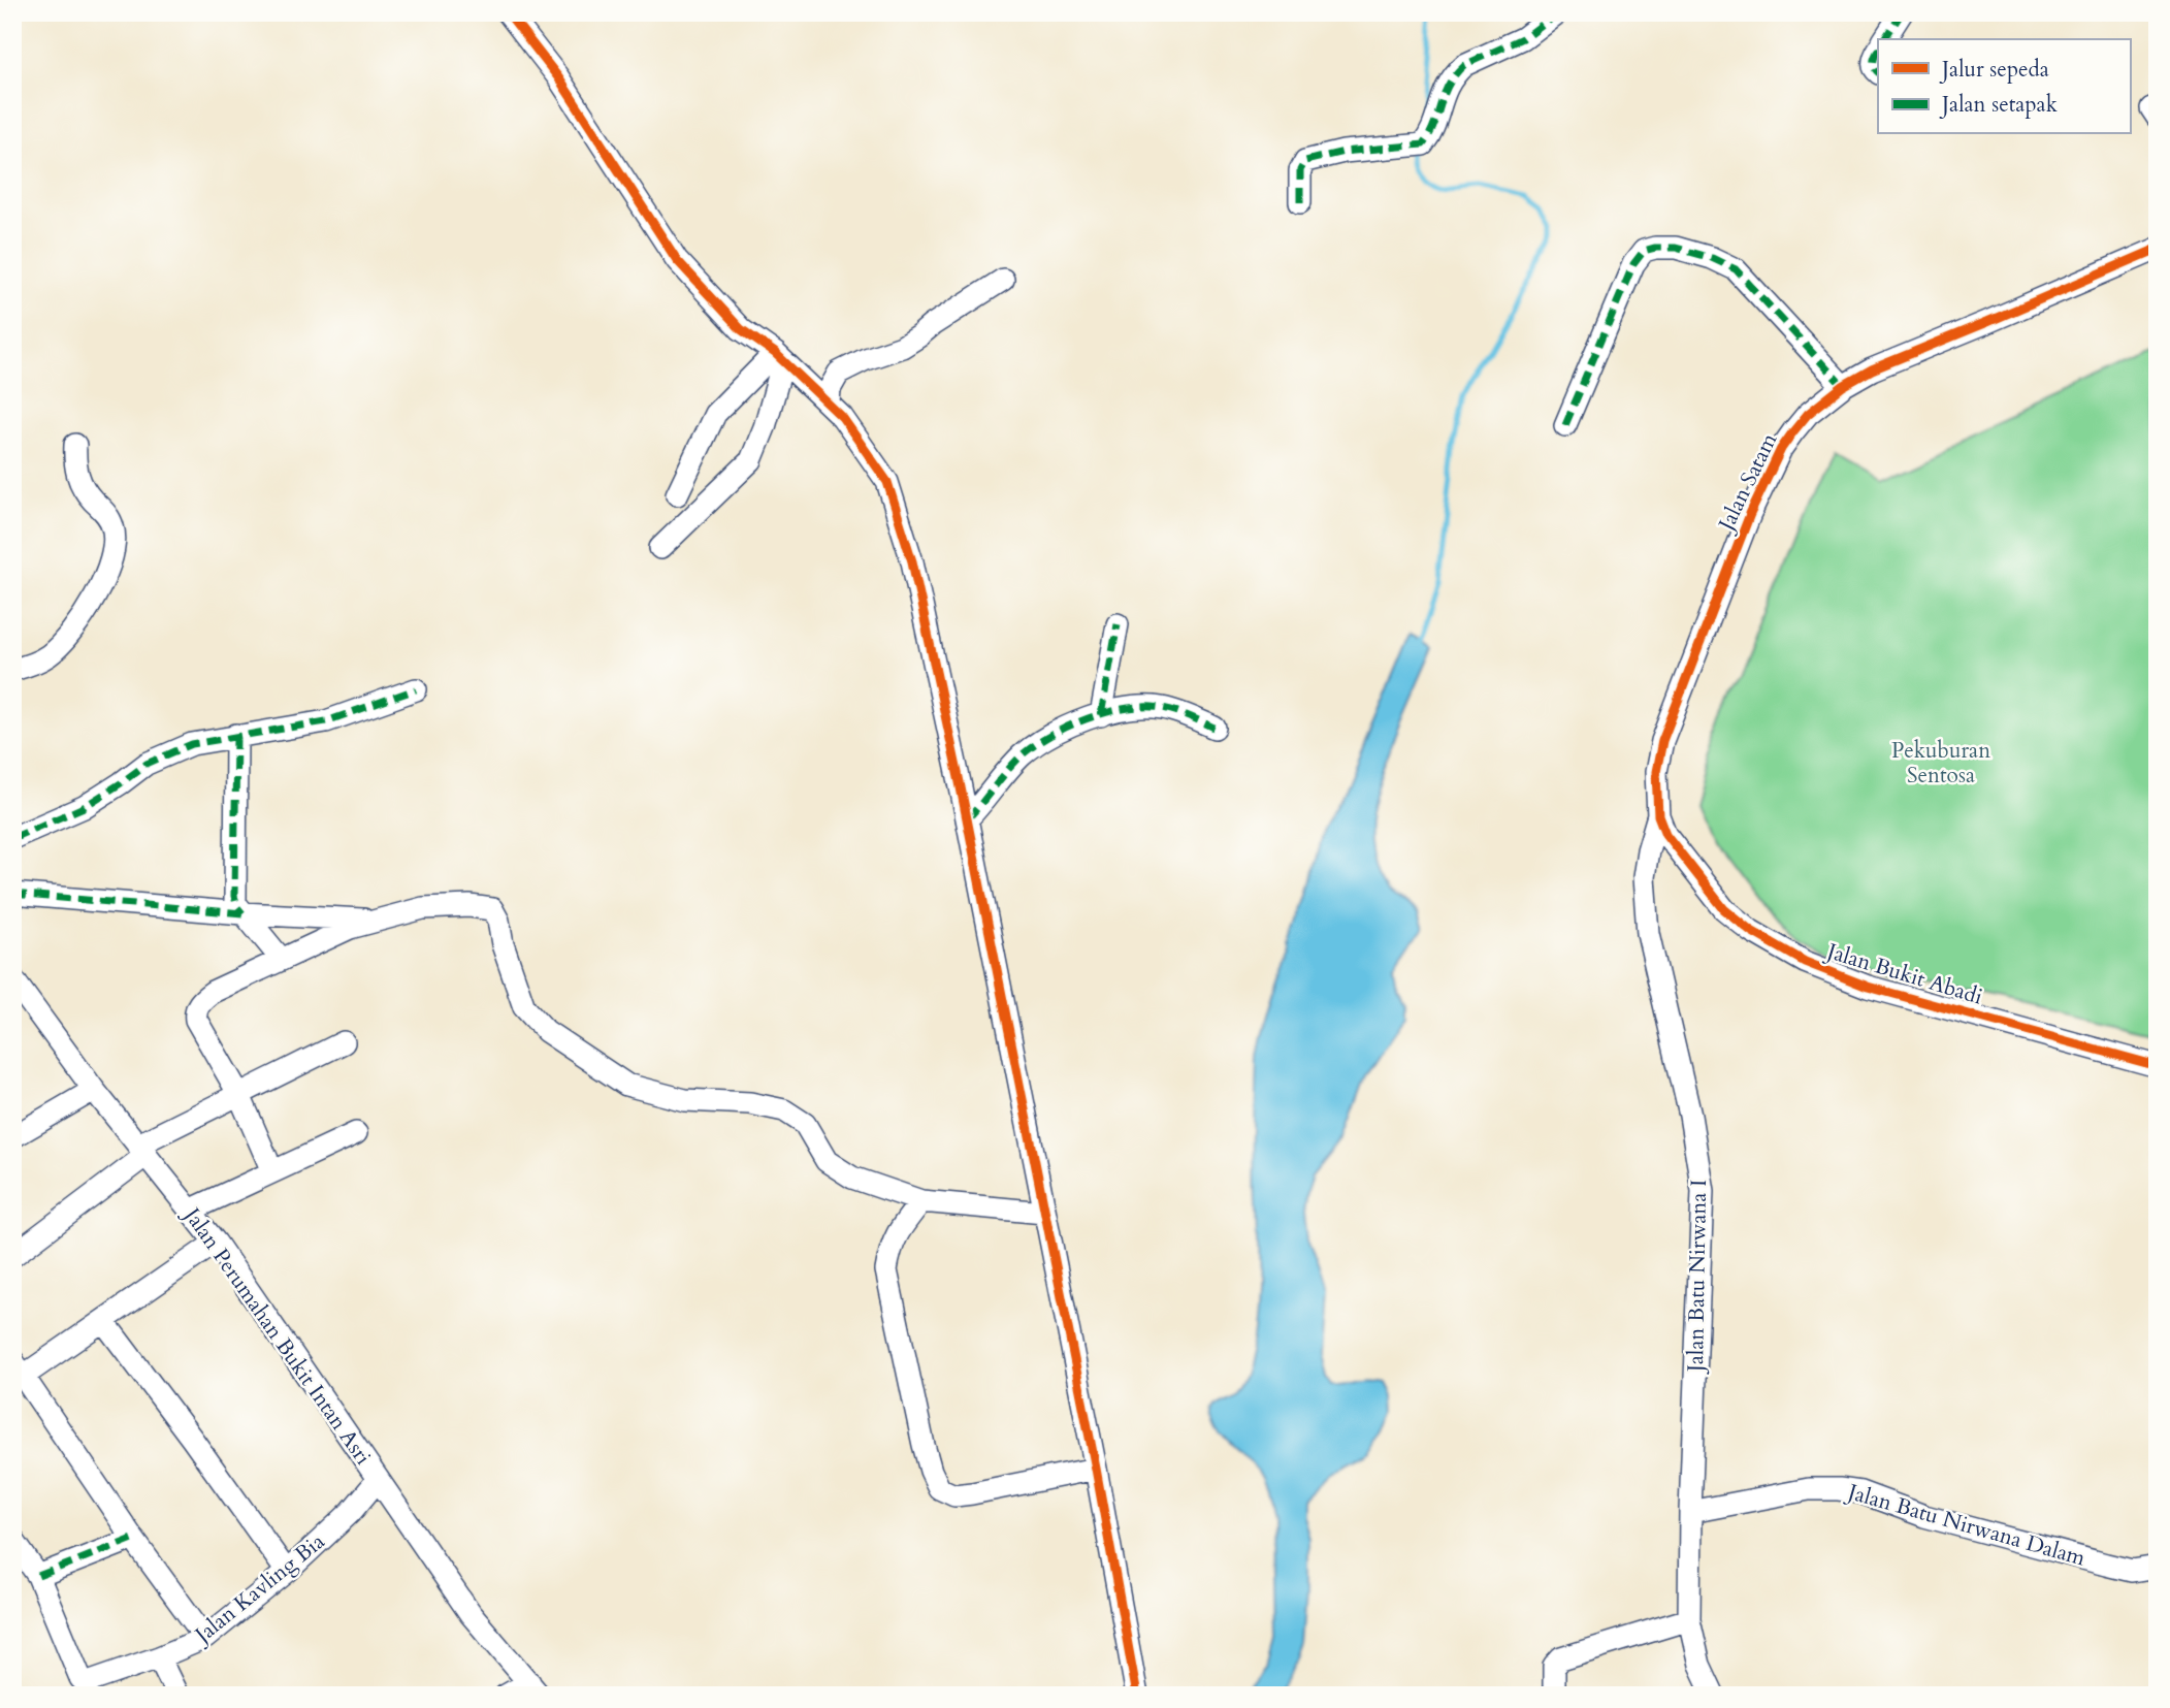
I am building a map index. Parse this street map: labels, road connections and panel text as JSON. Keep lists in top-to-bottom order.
{
  "streets": {
    "street": [
      "Jalan Satam",
      "Jalan Bukit Abadi",
      "Jalan Batu Nirwana I",
      "Jalan Perumahan Bukit Intan Asri",
      "Jalan Batu Nirwana Dalam",
      "Jalan Kavling Bia"
    ]
  },
  "crossings": [
    ["Jalan Satam", "Jalan Bukit Abadi"],
    ["Jalan Satam", "Jalan Batu Nirwana I"],
    ["Jalan Bukit Abadi", "Jalan Batu Nirwana I"],
    ["Jalan Batu Nirwana I", "Jalan Batu Nirwana Dalam"],
    ["Jalan Perumahan Bukit Intan Asri", "Jalan Kavling Bia"]
  ],
  "parks": ["Pekuburan Sentosa"],
  "legend": ["Jalur sepeda", "Jalan setapak"]
}
